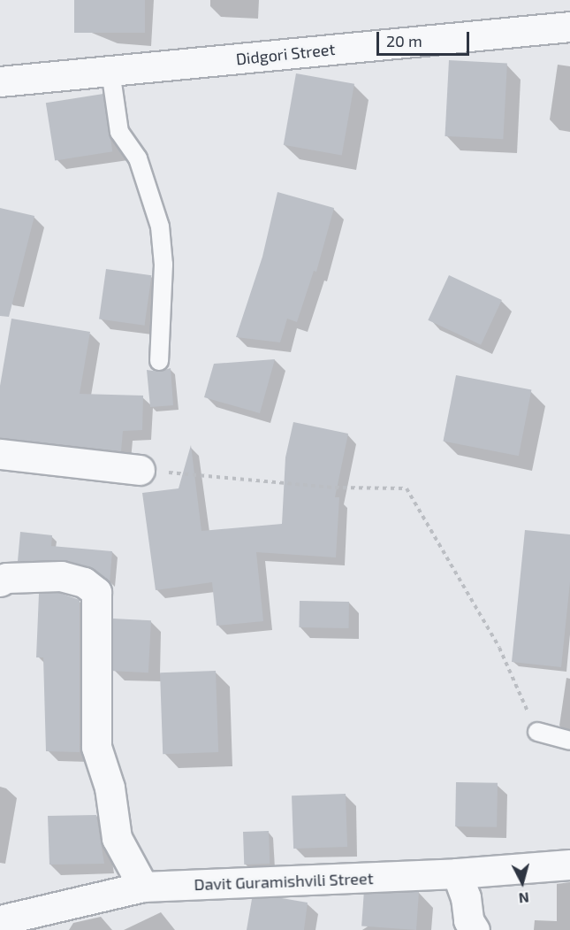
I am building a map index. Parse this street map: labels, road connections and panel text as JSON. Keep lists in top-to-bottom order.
{
  "streets": {
    "street": ["Didgori Street", "Davit Guramishvili Street"]
  },
  "scale_bar": "20 m",
  "north": "bottom"
}
